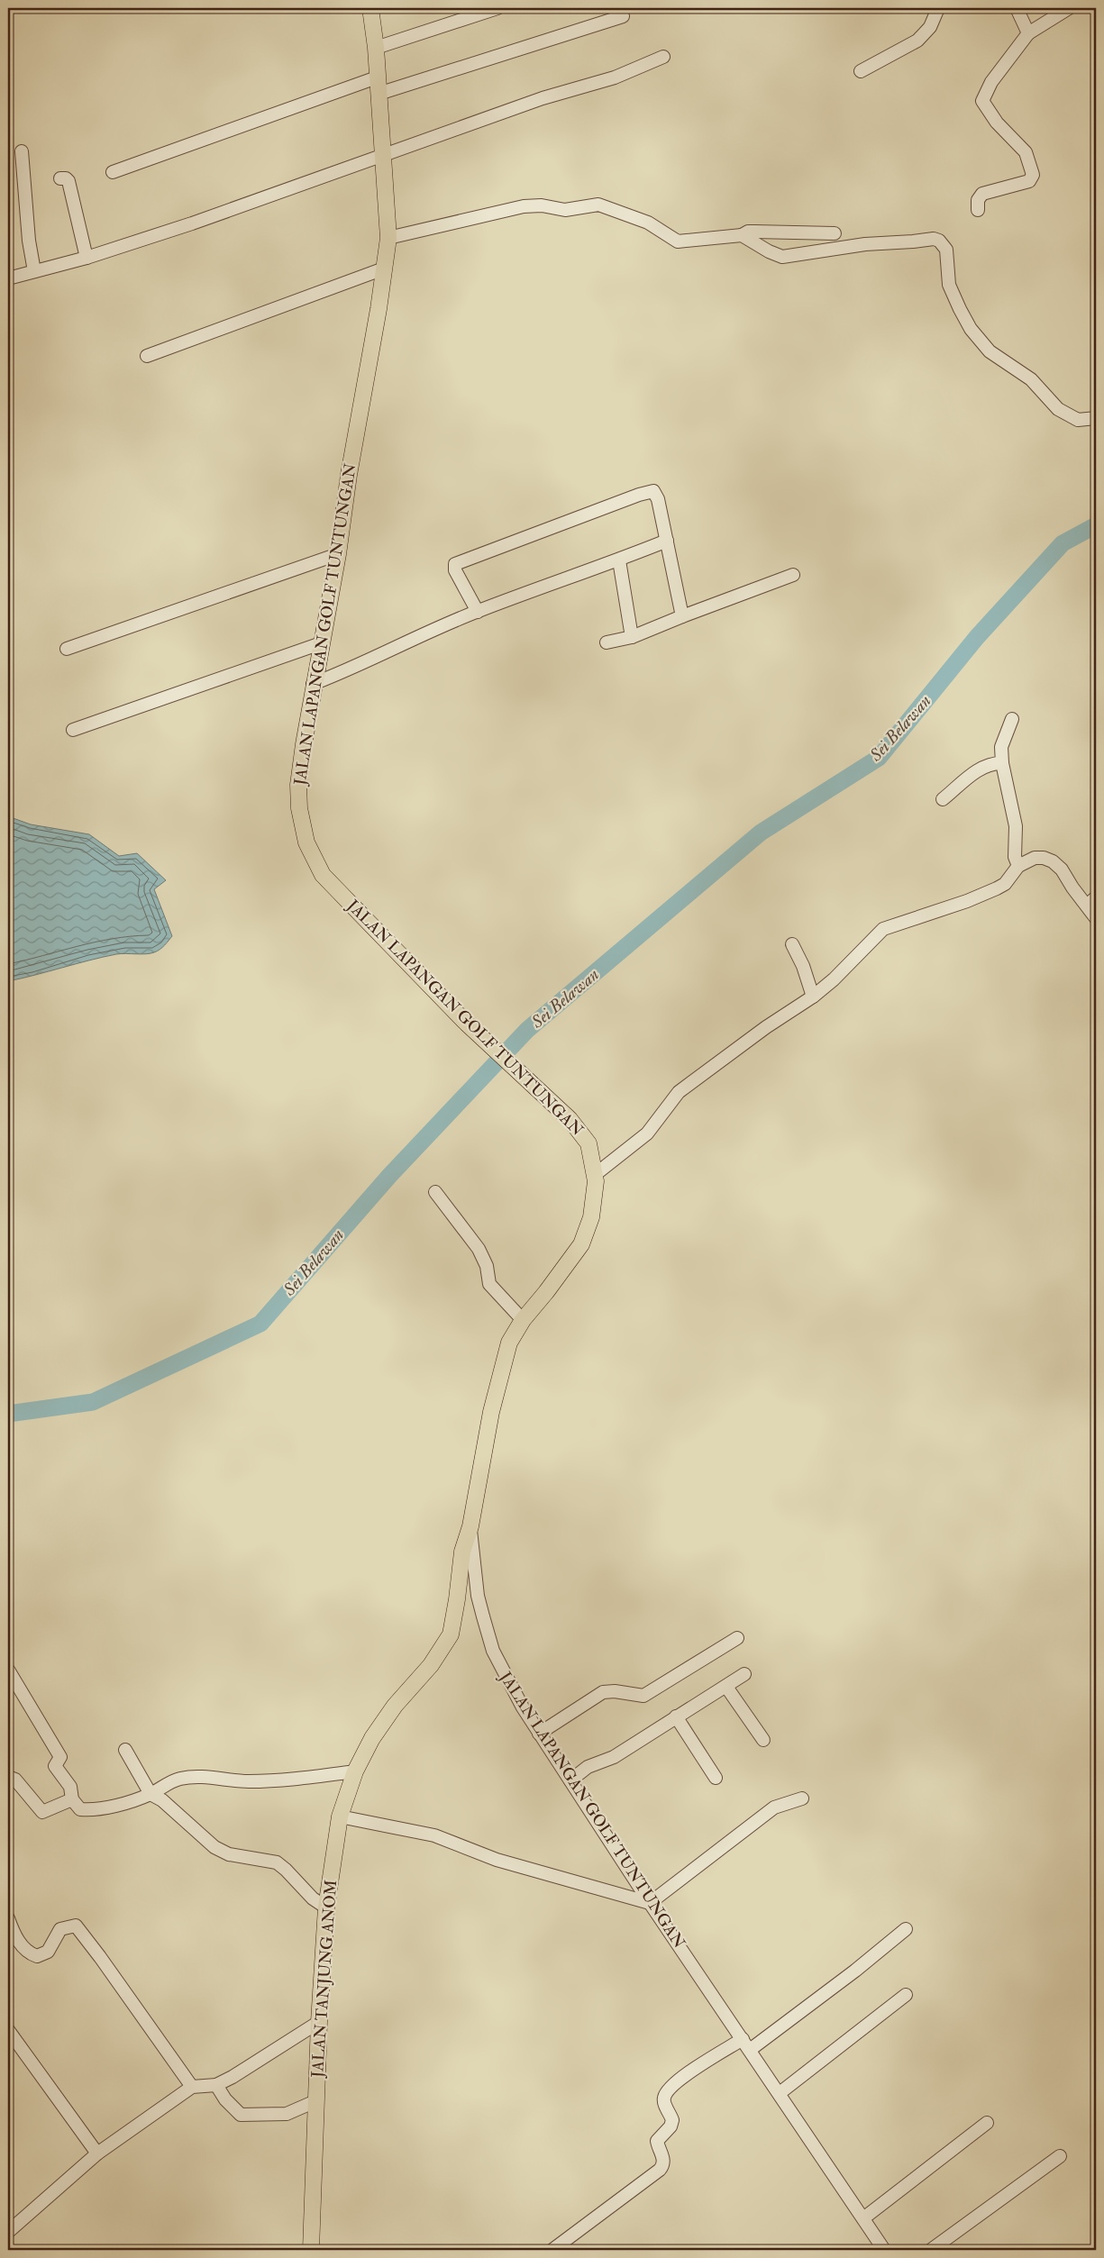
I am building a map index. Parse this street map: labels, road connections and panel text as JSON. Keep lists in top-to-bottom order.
{
  "streets": {
    "main road": ["JALAN LAPANGAN GOLF TUNTUNGAN", "JALAN TANJUNG ANOM"]
  },
  "crossings": [
    ["JALAN LAPANGAN GOLF TUNTUNGAN", "JALAN TANJUNG ANOM"]
  ],
  "water": ["Sei Belawan"]
}
